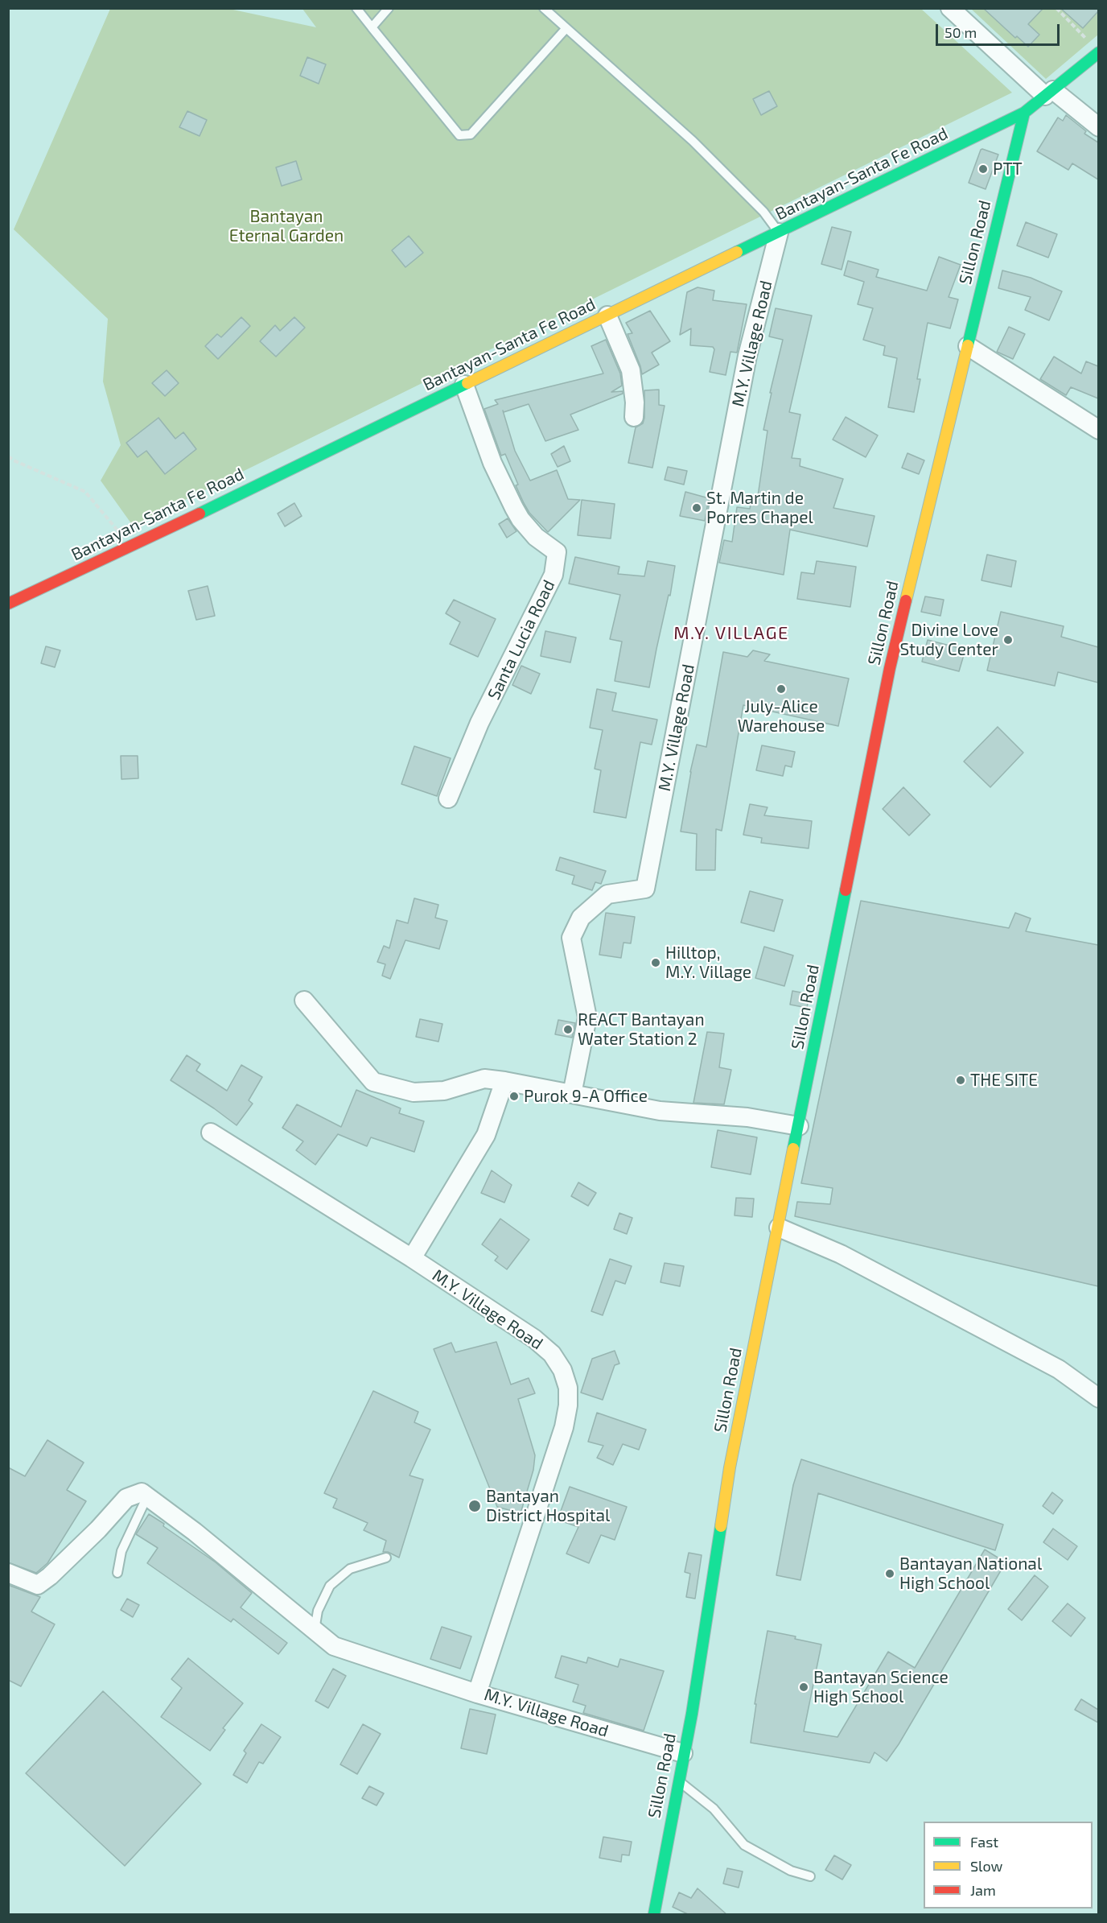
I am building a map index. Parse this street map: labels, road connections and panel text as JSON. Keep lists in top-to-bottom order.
{
  "streets": {
    "main road": ["Bantayan-Santa Fe Road", "Sillon Road"],
    "street": ["M.Y. Village Road", "Santa Lucia Road"]
  },
  "crossings": [
    ["Bantayan-Santa Fe Road", "Sillon Road"],
    ["Bantayan-Santa Fe Road", "M.Y. Village Road"],
    ["Bantayan-Santa Fe Road", "Santa Lucia Road"],
    ["Sillon Road", "M.Y. Village Road"]
  ],
  "districts": ["M.Y. VILLAGE"],
  "parks": ["Bantayan Eternal Garden"],
  "places": [
    "PTT",
    "St. Martin de Porres Chapel",
    "Divine Love Study Center",
    "July-Alice Warehouse",
    "Hilltop, M.Y. Village",
    "REACT Bantayan Water Station 2",
    "THE SITE",
    "Purok 9-A Office",
    "Bantayan District Hospital",
    "Bantayan National High School",
    "Bantayan Science High School"
  ],
  "legend": ["Fast", "Slow", "Jam"],
  "scale_bar": "50 m"
}
